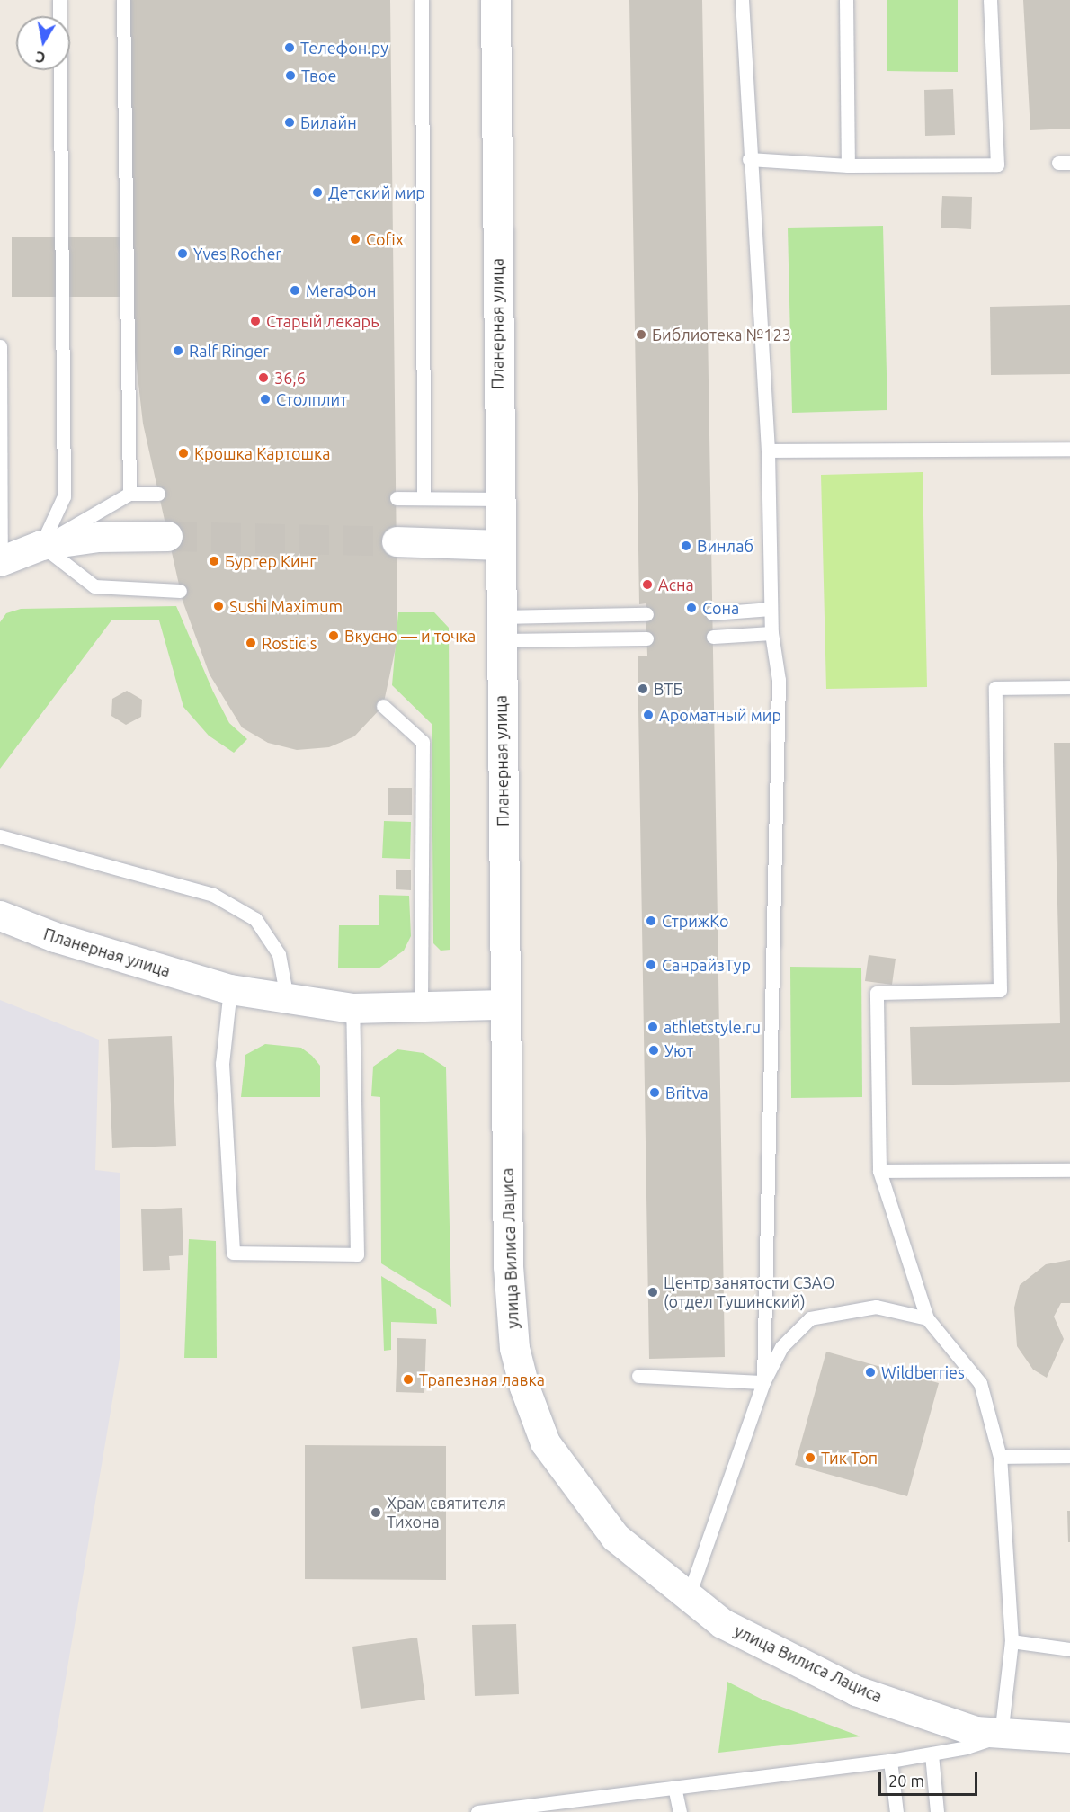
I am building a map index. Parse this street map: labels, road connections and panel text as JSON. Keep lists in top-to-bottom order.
{
  "streets": {
    "main road": ["Планерная улица", "улица Вилиса Лациса"]
  },
  "crossings": [
    ["Планерная улица", "улица Вилиса Лациса"]
  ],
  "places": [
    "Телефон.ру",
    "Твое",
    "Билайн",
    "Детский мир",
    "Cofix",
    "Yves Rocher",
    "МегаФон",
    "Старый лекарь",
    "Библиотека №123",
    "Ralf Ringer",
    "36,6",
    "Столплит",
    "Крошка Картошка",
    "Винлаб",
    "Бургер Кинг",
    "Асна",
    "Sushi Maximum",
    "Сона",
    "Вкусно — и точка",
    "Rostic's",
    "ВТБ",
    "Ароматный мир",
    "СтрижКо",
    "СанрайзТур",
    "athletstyle.ru",
    "Уют",
    "Britva",
    "Центр занятости СЗАО (отдел Тушинский)",
    "Wildberries",
    "Трапезная лавка",
    "Тик Топ",
    "Храм святителя Тихона"
  ],
  "scale_bar": "20 m",
  "north": "bottom"
}
